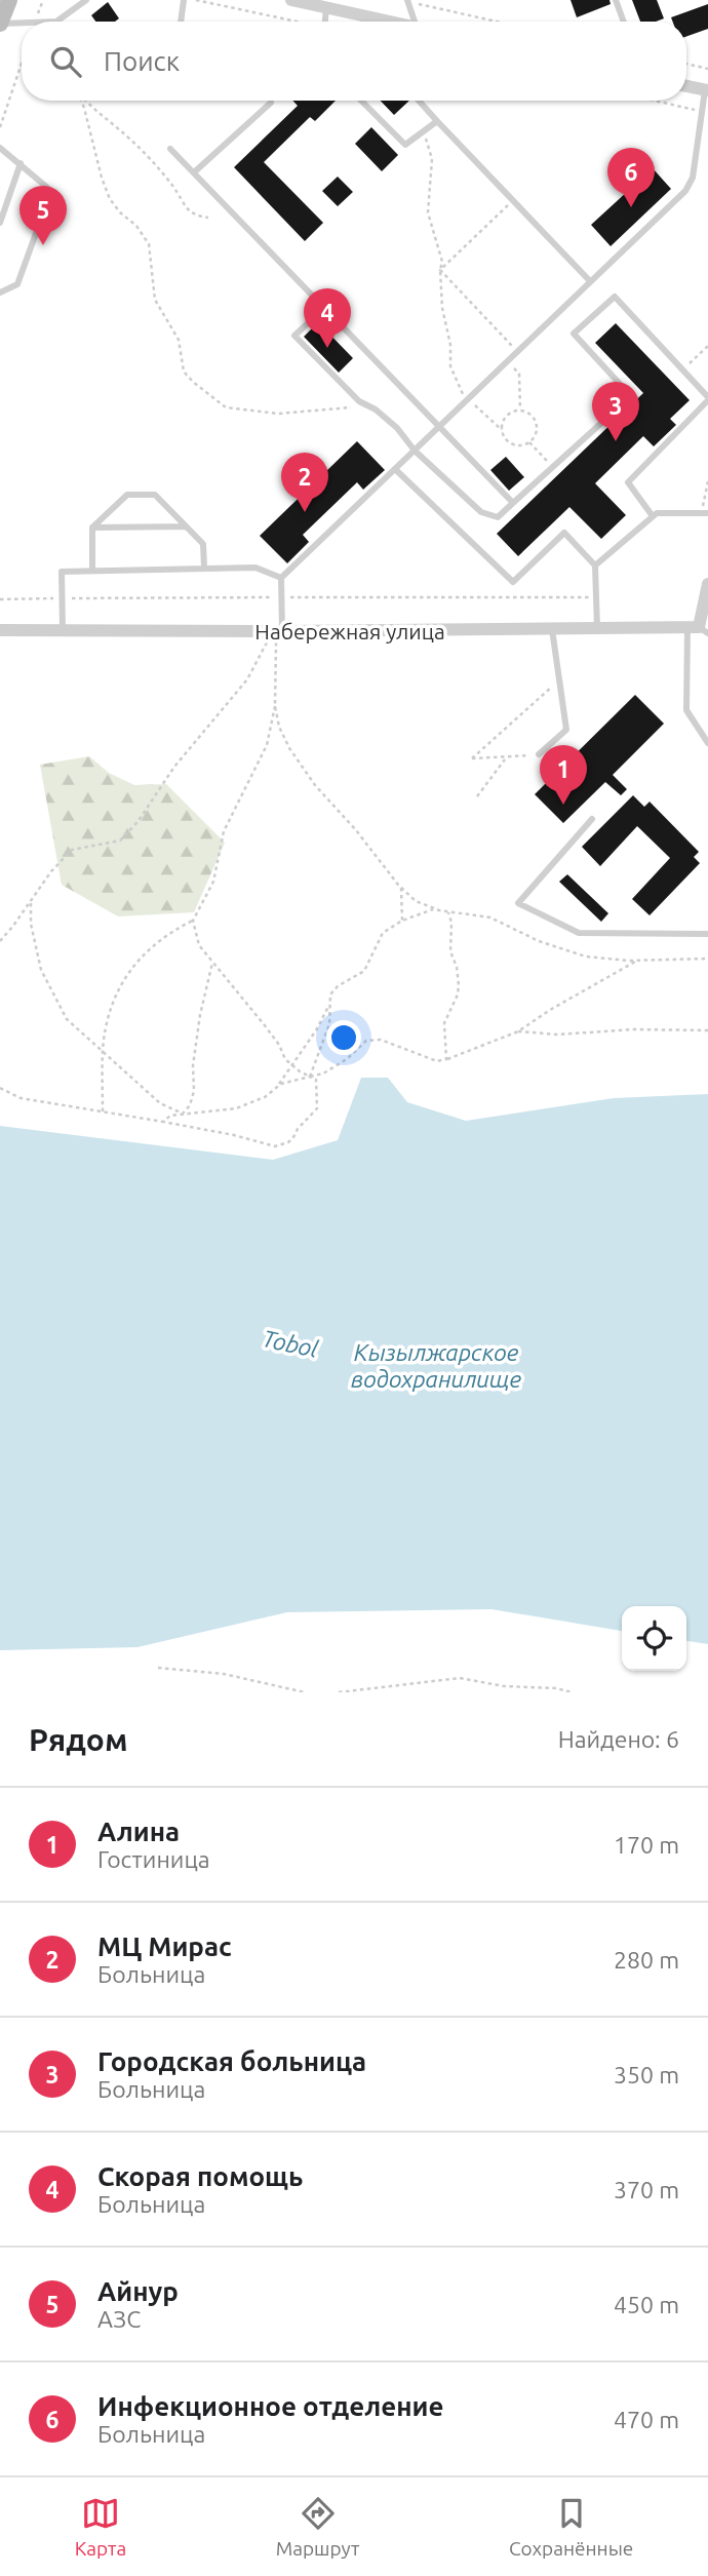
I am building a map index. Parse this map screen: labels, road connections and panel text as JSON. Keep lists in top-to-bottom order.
{
  "streets": {
    "street": ["Набережная улица"]
  },
  "water": ["Tobol", "Кызылжарское водохранилище"],
  "page": {
    "search": "Поиск",
    "pins": [
      "6",
      "5",
      "4",
      "3",
      "2",
      "1"
    ],
    "heading": ["Рядом", "Найдено: 6"],
    "list": [
      {
        "mark": "1",
        "name": "Алина",
        "note": "Гостиница",
        "value": "170 m"
      },
      {
        "mark": "2",
        "name": "МЦ Мирас",
        "note": "Больница",
        "value": "280 m"
      },
      {
        "mark": "3",
        "name": "Городская больница",
        "note": "Больница",
        "value": "350 m"
      },
      {
        "mark": "4",
        "name": "Скорая помощь",
        "note": "Больница",
        "value": "370 m"
      },
      {
        "mark": "5",
        "name": "Айнур",
        "note": "АЗС",
        "value": "450 m"
      },
      {
        "mark": "6",
        "name": "Инфекционное отделение",
        "note": "Больница",
        "value": "470 m"
      }
    ],
    "nav": ["Карта", "Маршрут", "Сохранённые"]
  }
}
